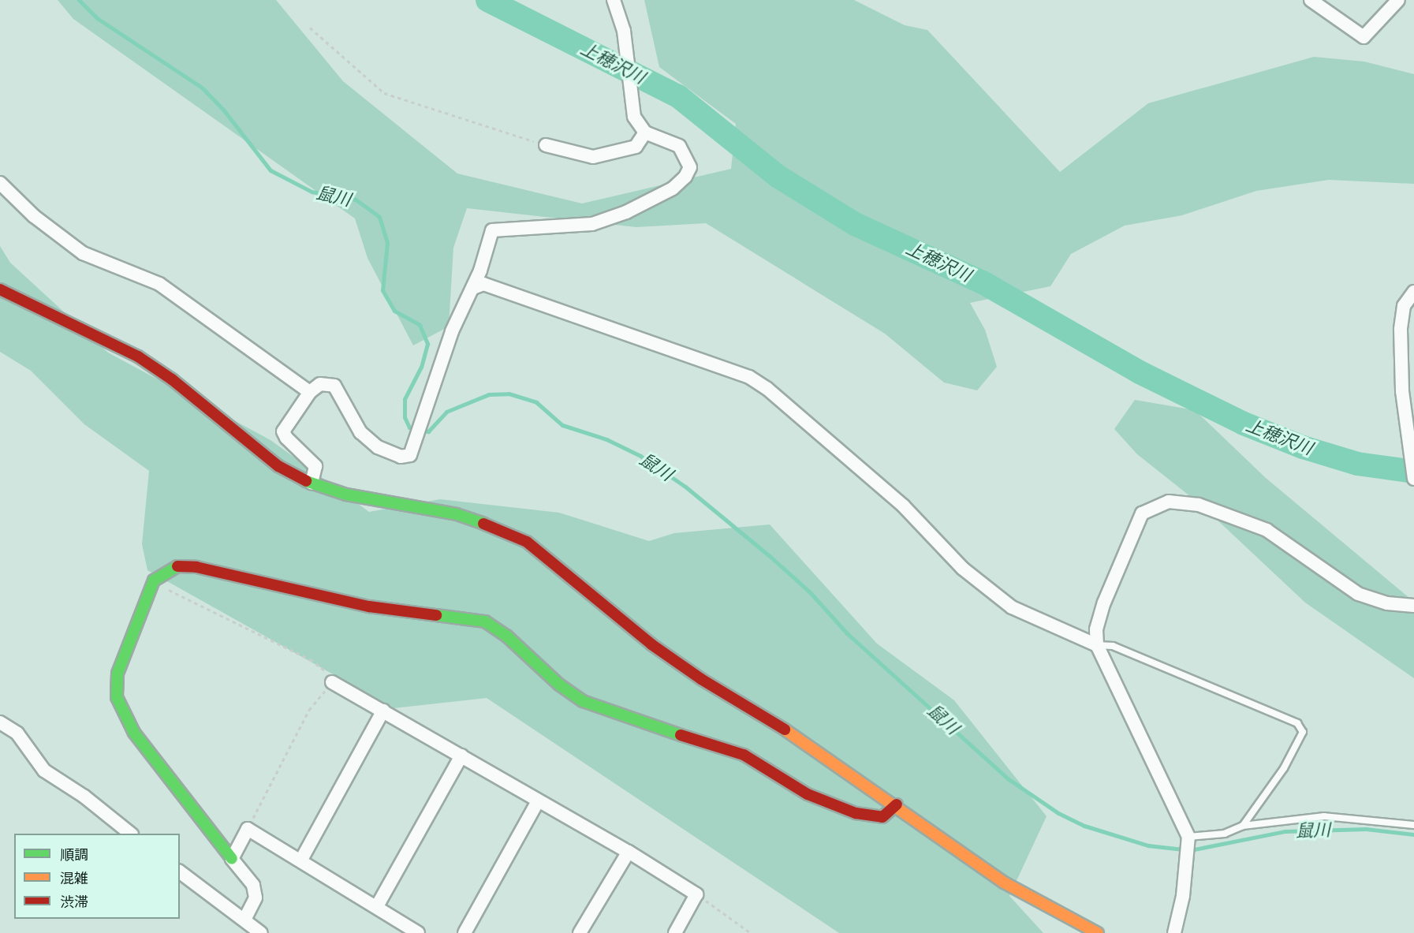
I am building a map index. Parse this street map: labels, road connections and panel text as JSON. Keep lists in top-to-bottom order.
{
  "water": ["上穂沢川", "鼠川"],
  "legend": ["順調", "混雑", "渋滞"]
}
